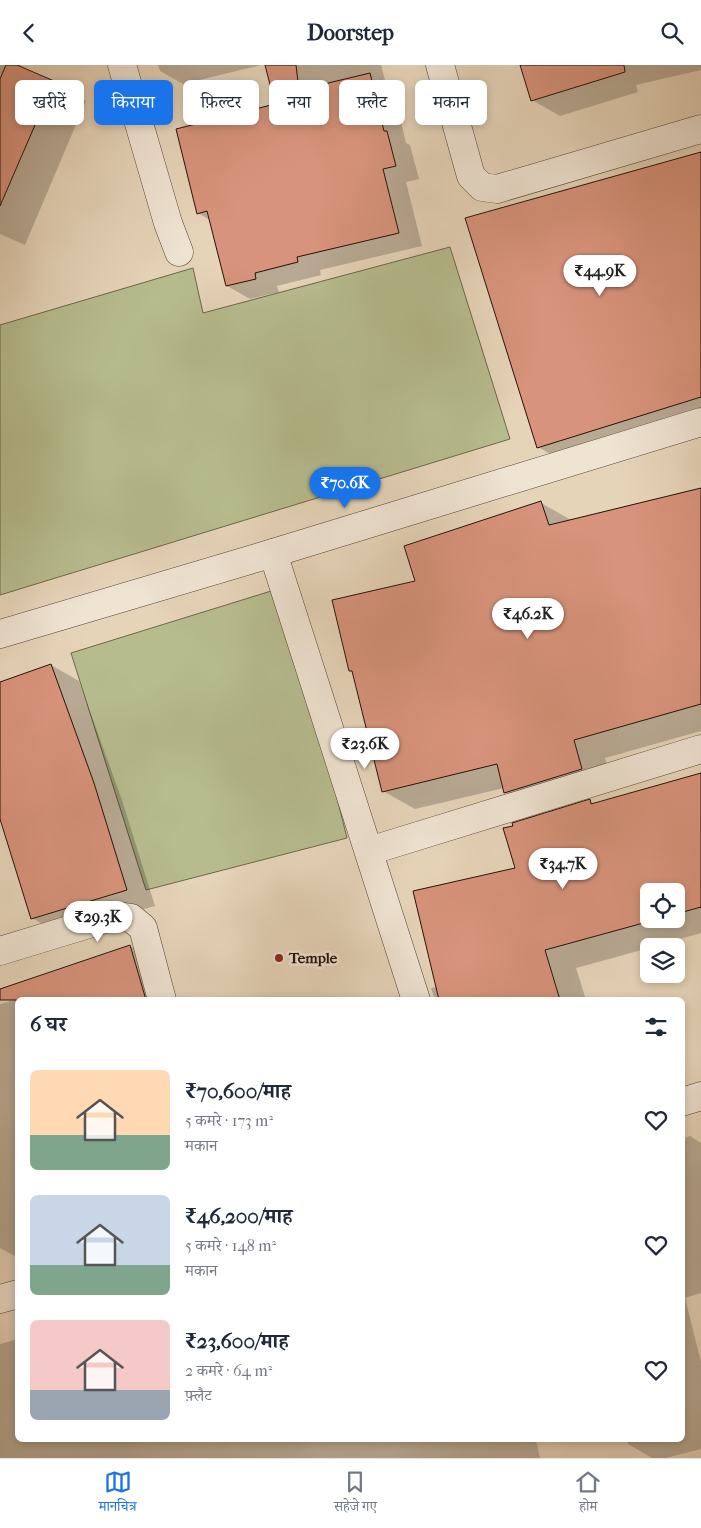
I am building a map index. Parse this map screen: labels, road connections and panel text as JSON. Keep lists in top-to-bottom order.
{
  "places": ["Temple"],
  "page": {
    "header": "Doorstep",
    "chip": [
      "खरीदें",
      "किराया",
      "फ़िल्टर",
      "नया",
      "फ़्लैट",
      "मकान"
    ],
    "price": [
      "₹44.9K",
      "₹70.6K",
      "₹46.2K",
      "₹23.6K",
      "₹34.7K",
      "₹29.3K"
    ],
    "heading": "6 घर",
    "list": [
      {
        "name": "₹70,600/माह",
        "note": "5 कमरे · 173 m² · मकान"
      },
      {
        "name": "₹46,200/माह",
        "note": "5 कमरे · 148 m² · मकान"
      },
      {
        "name": "₹23,600/माह",
        "note": "2 कमरे · 64 m² · फ़्लैट"
      }
    ],
    "tabs": ["मानचित्र", "सहेजे गए", "होम"]
  }
}
